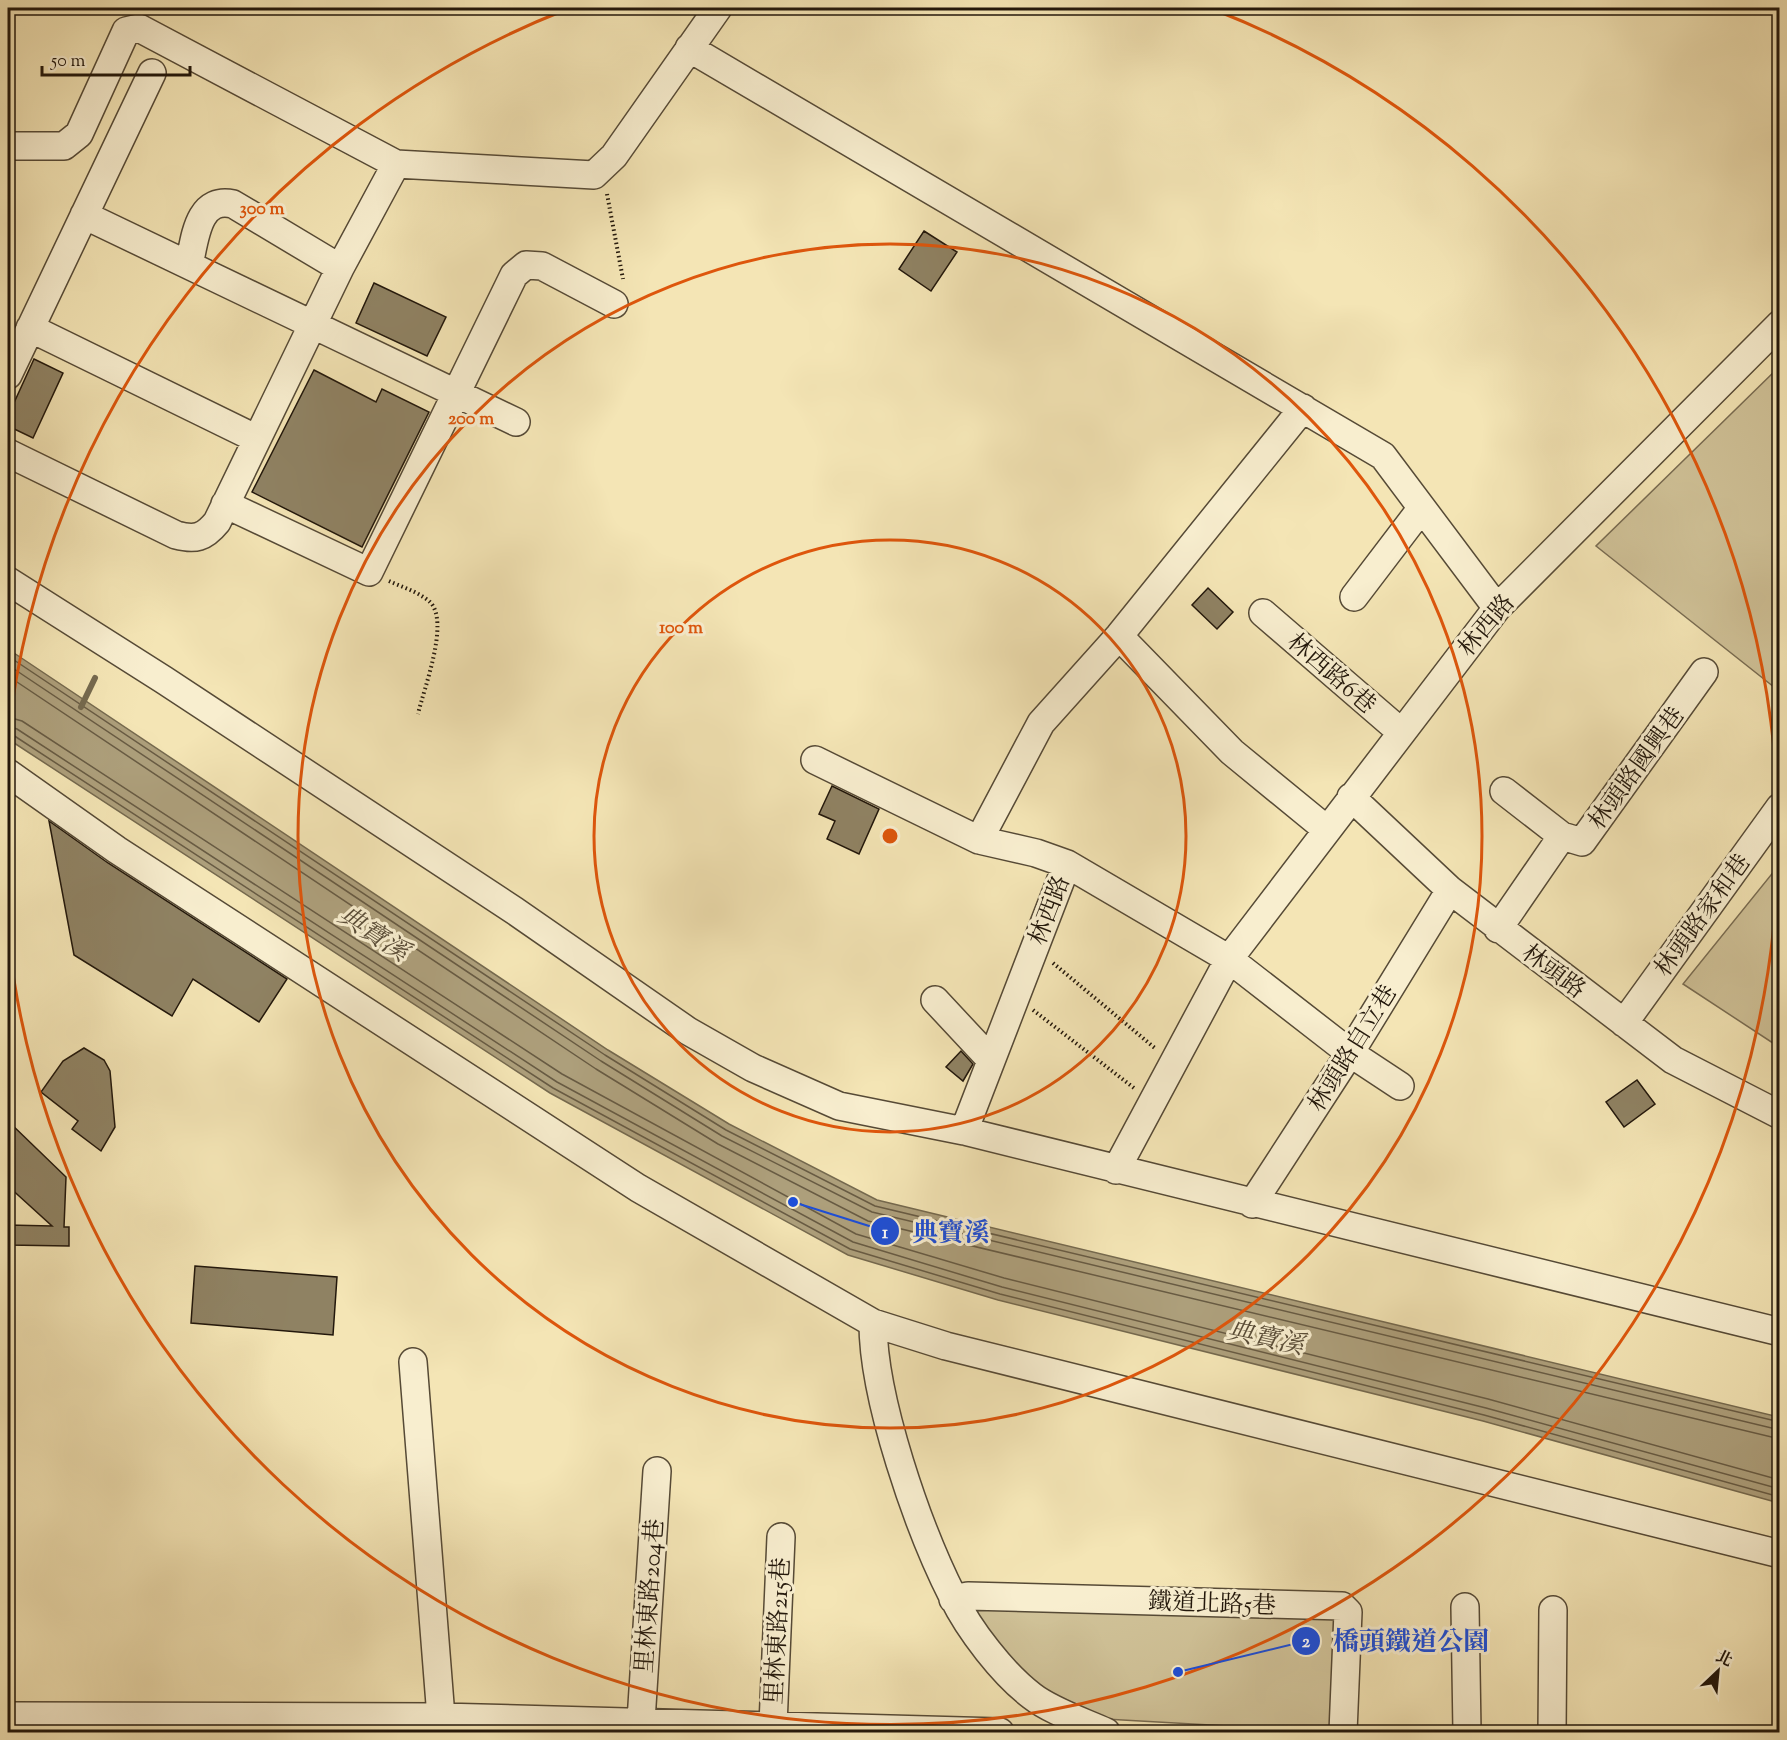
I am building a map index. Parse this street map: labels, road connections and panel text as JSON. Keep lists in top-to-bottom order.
{
  "streets": {
    "street": [
      "林西路",
      "林西路6巷",
      "林頭路國興巷",
      "林頭路家和巷",
      "林頭路",
      "林頭路自立巷",
      "里林東路204巷",
      "鐵道北路5巷",
      "里林東路215巷"
    ]
  },
  "crossings": [
    ["林西路", "林西路6巷"],
    ["林西路", "林頭路"],
    ["林西路", "林頭路自立巷"],
    ["林頭路國興巷", "林頭路"],
    ["林頭路家和巷", "林頭路"],
    ["林頭路", "林頭路自立巷"]
  ],
  "water": ["典寶溪"],
  "places": ["典寶溪", "橋頭鐵道公園"],
  "scale_bar": "50 m",
  "north": "top right",
  "rings": ["300 m", "200 m", "100 m"]
}
